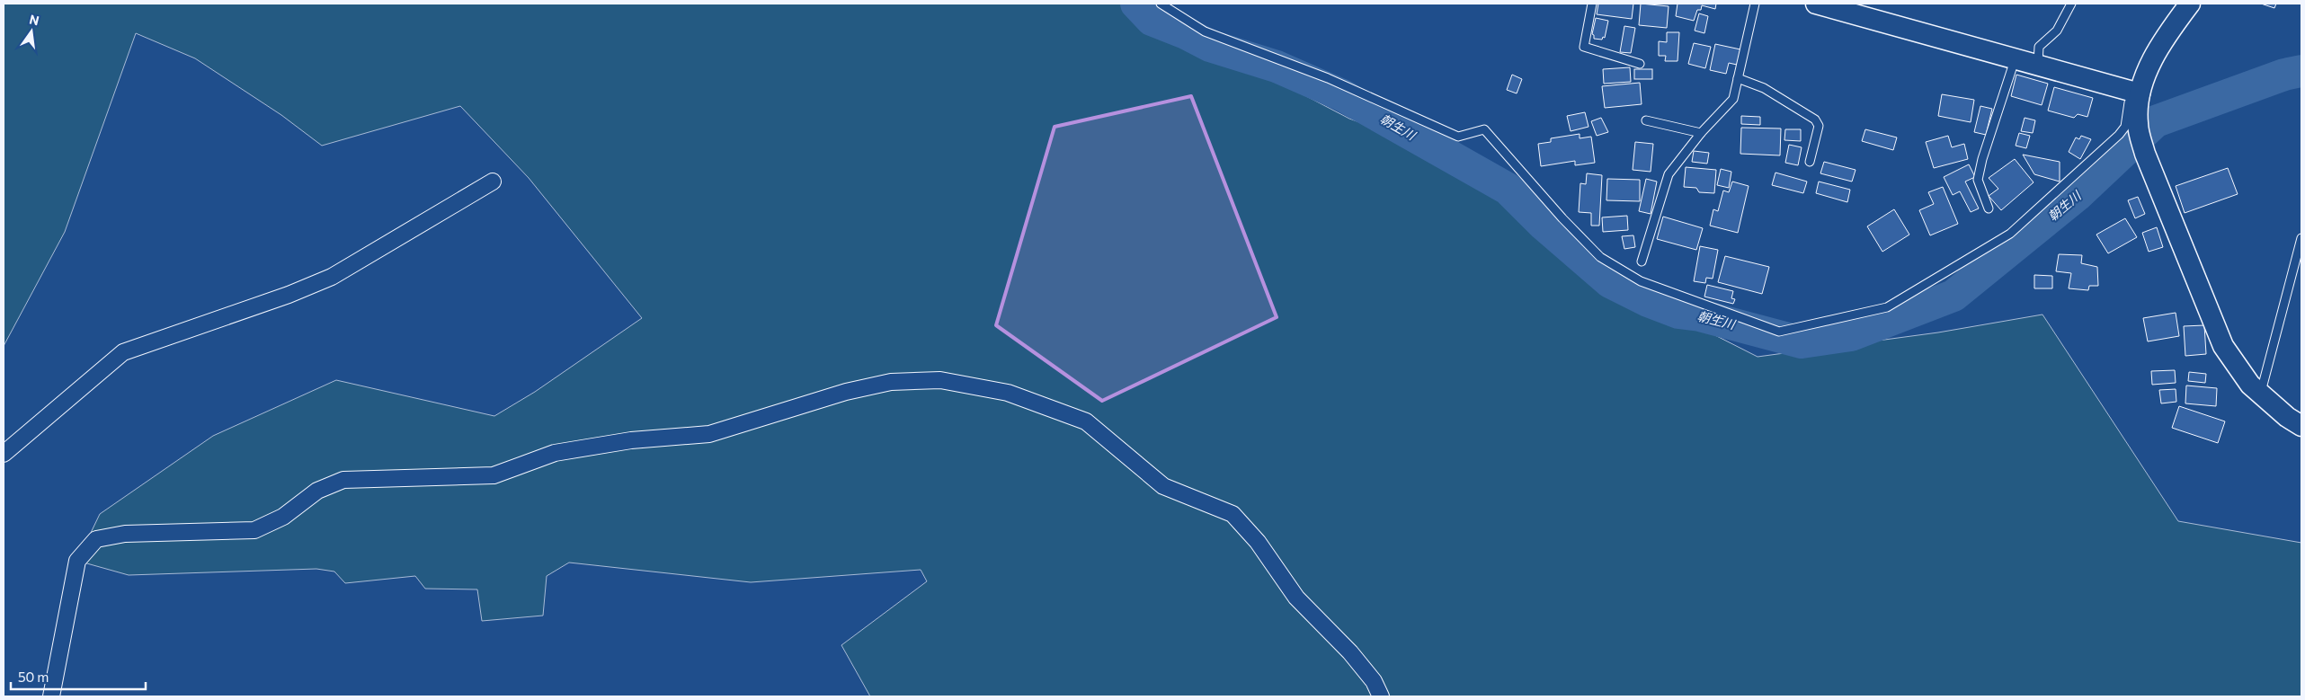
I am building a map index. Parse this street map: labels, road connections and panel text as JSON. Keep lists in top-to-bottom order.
{
  "water": ["朝生川"],
  "scale_bar": "50 m",
  "north": "top"
}
